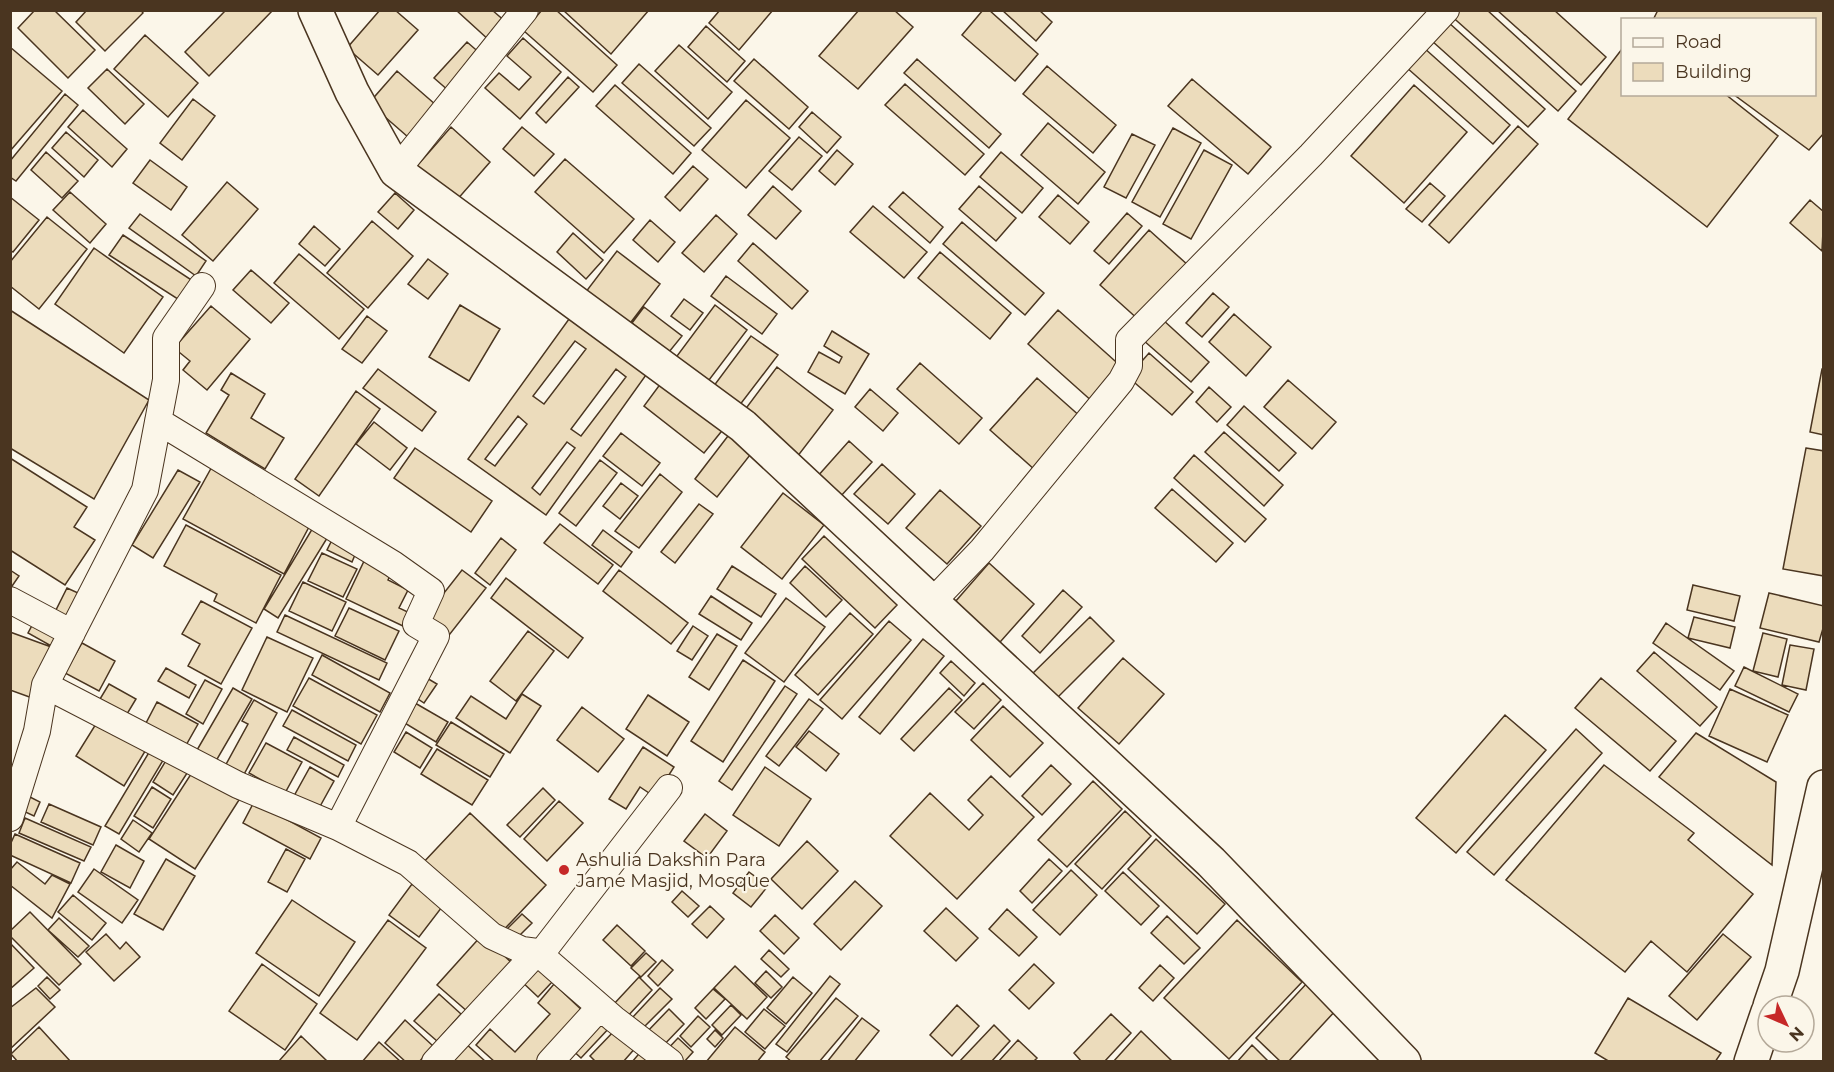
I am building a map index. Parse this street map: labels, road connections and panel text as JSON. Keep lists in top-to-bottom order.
{
  "places": ["Ashulia Dakshin Para Jame Masjid, Mosque"],
  "legend": ["Road", "Building"],
  "north": "bottom right"
}
